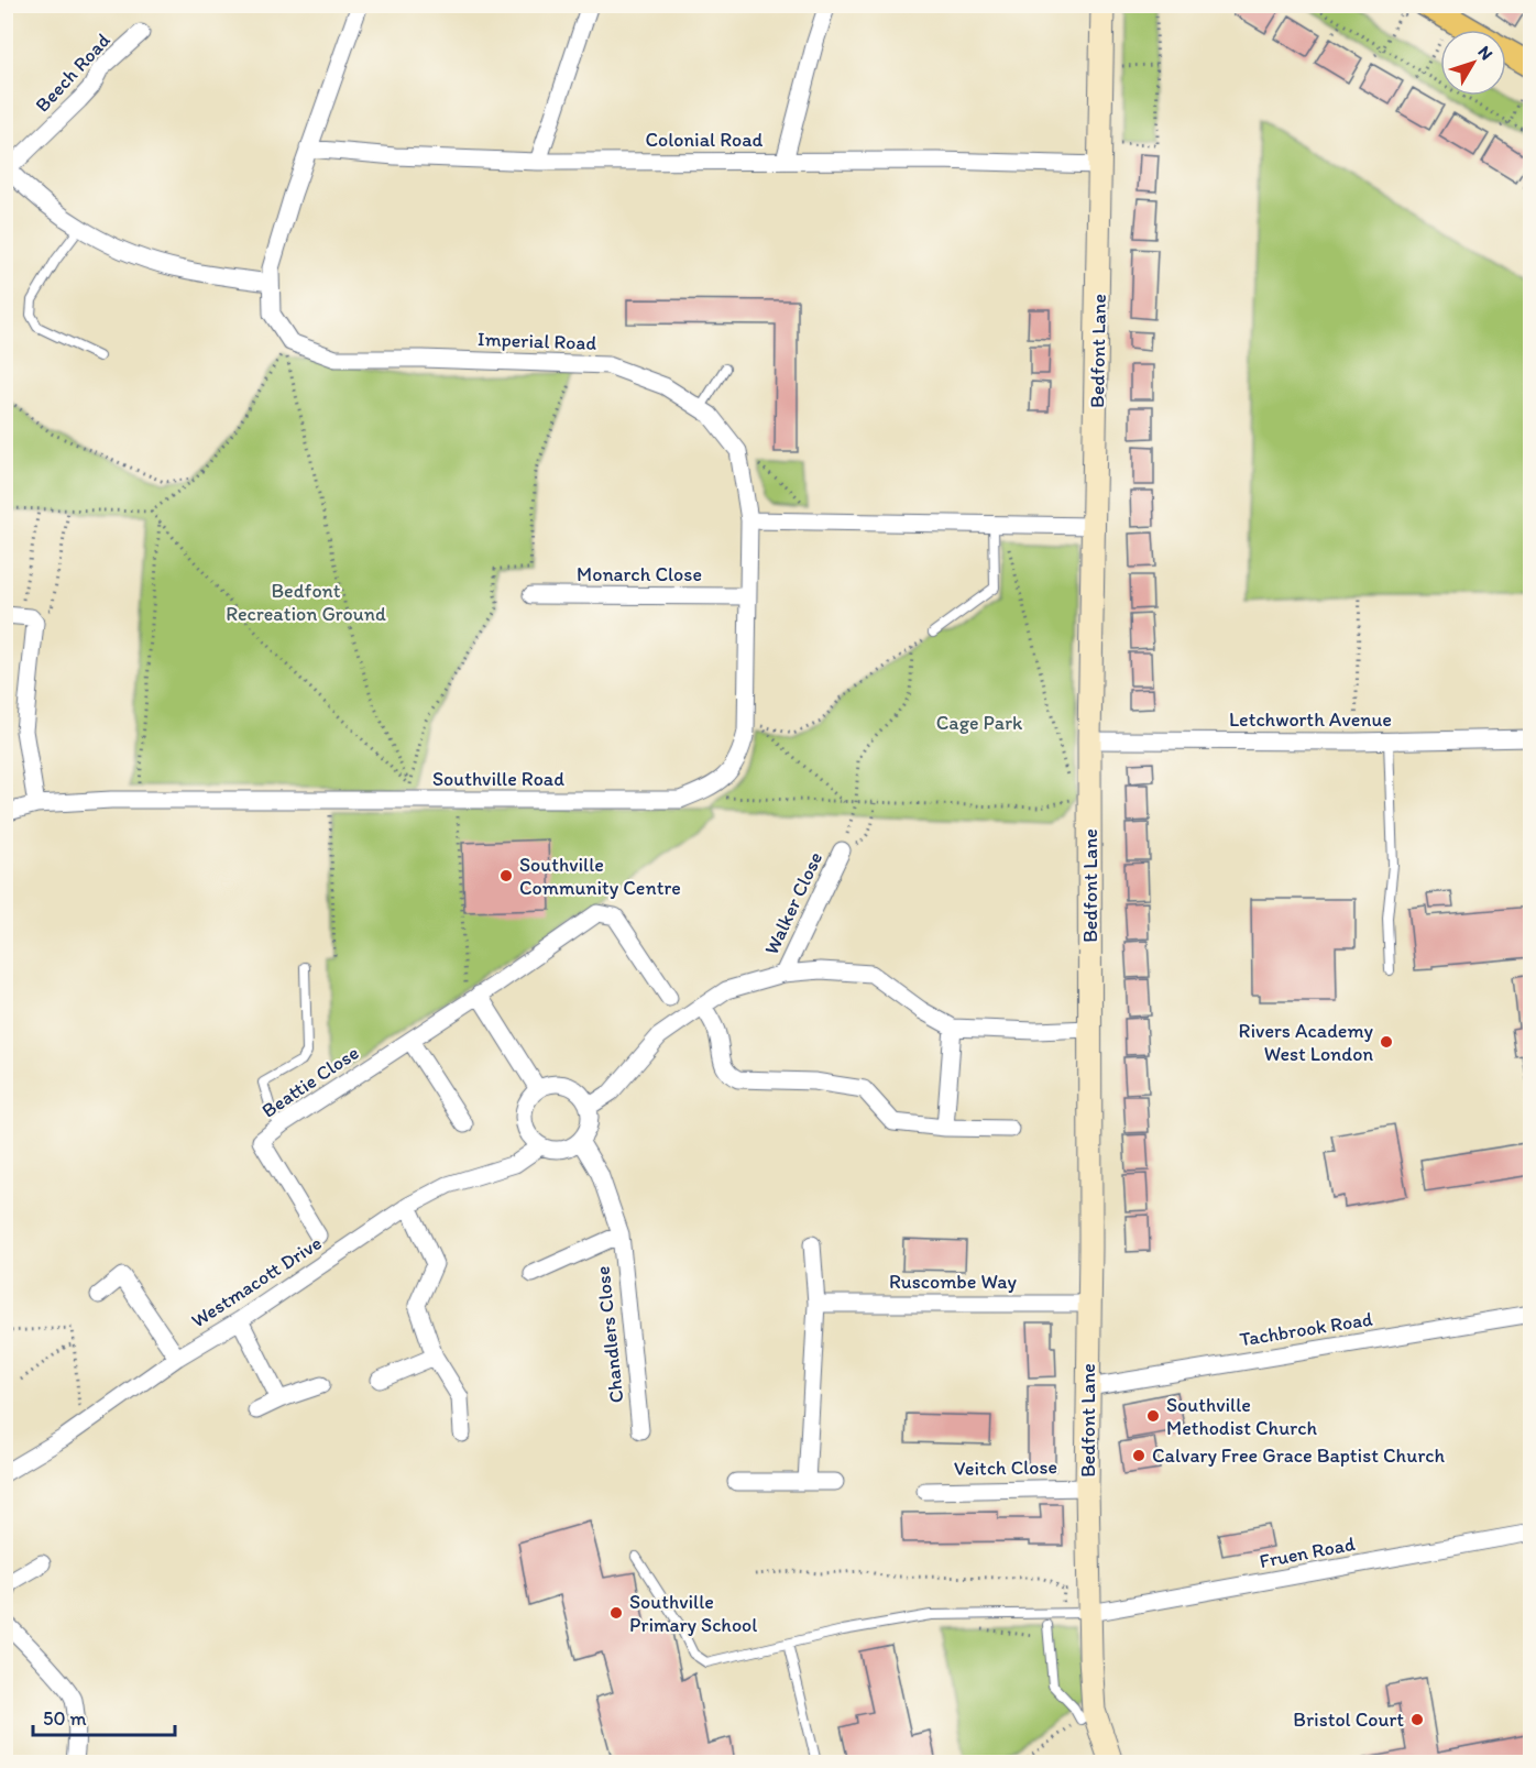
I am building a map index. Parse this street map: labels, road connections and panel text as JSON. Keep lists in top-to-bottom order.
{
  "streets": {
    "main road": ["Bedfont Lane"],
    "street": [
      "Beech Road",
      "Colonial Road",
      "Imperial Road",
      "Monarch Close",
      "Letchworth Avenue",
      "Southville Road",
      "Walker Close",
      "Beattie Close",
      "Westmacott Drive",
      "Ruscombe Way",
      "Tachbrook Road",
      "Chandlers Close",
      "Veitch Close",
      "Fruen Road"
    ]
  },
  "crossings": [
    ["Colonial Road", "Imperial Road"],
    ["Colonial Road", "Bedfont Lane"],
    ["Imperial Road", "Southville Road"],
    ["Bedfont Lane", "Letchworth Avenue"],
    ["Bedfont Lane", "Ruscombe Way"],
    ["Bedfont Lane", "Tachbrook Road"],
    ["Bedfont Lane", "Veitch Close"],
    ["Bedfont Lane", "Fruen Road"],
    ["Monarch Close", "Southville Road"],
    ["Westmacott Drive", "Chandlers Close"]
  ],
  "parks": ["Bedfont Recreation Ground", "Cage Park"],
  "places": [
    "Southville Community Centre",
    "Rivers Academy West London",
    "Southville Methodist Church",
    "Calvary Free Grace Baptist Church",
    "Southville Primary School",
    "Bristol Court"
  ],
  "scale_bar": "50 m",
  "north": "top right"
}
